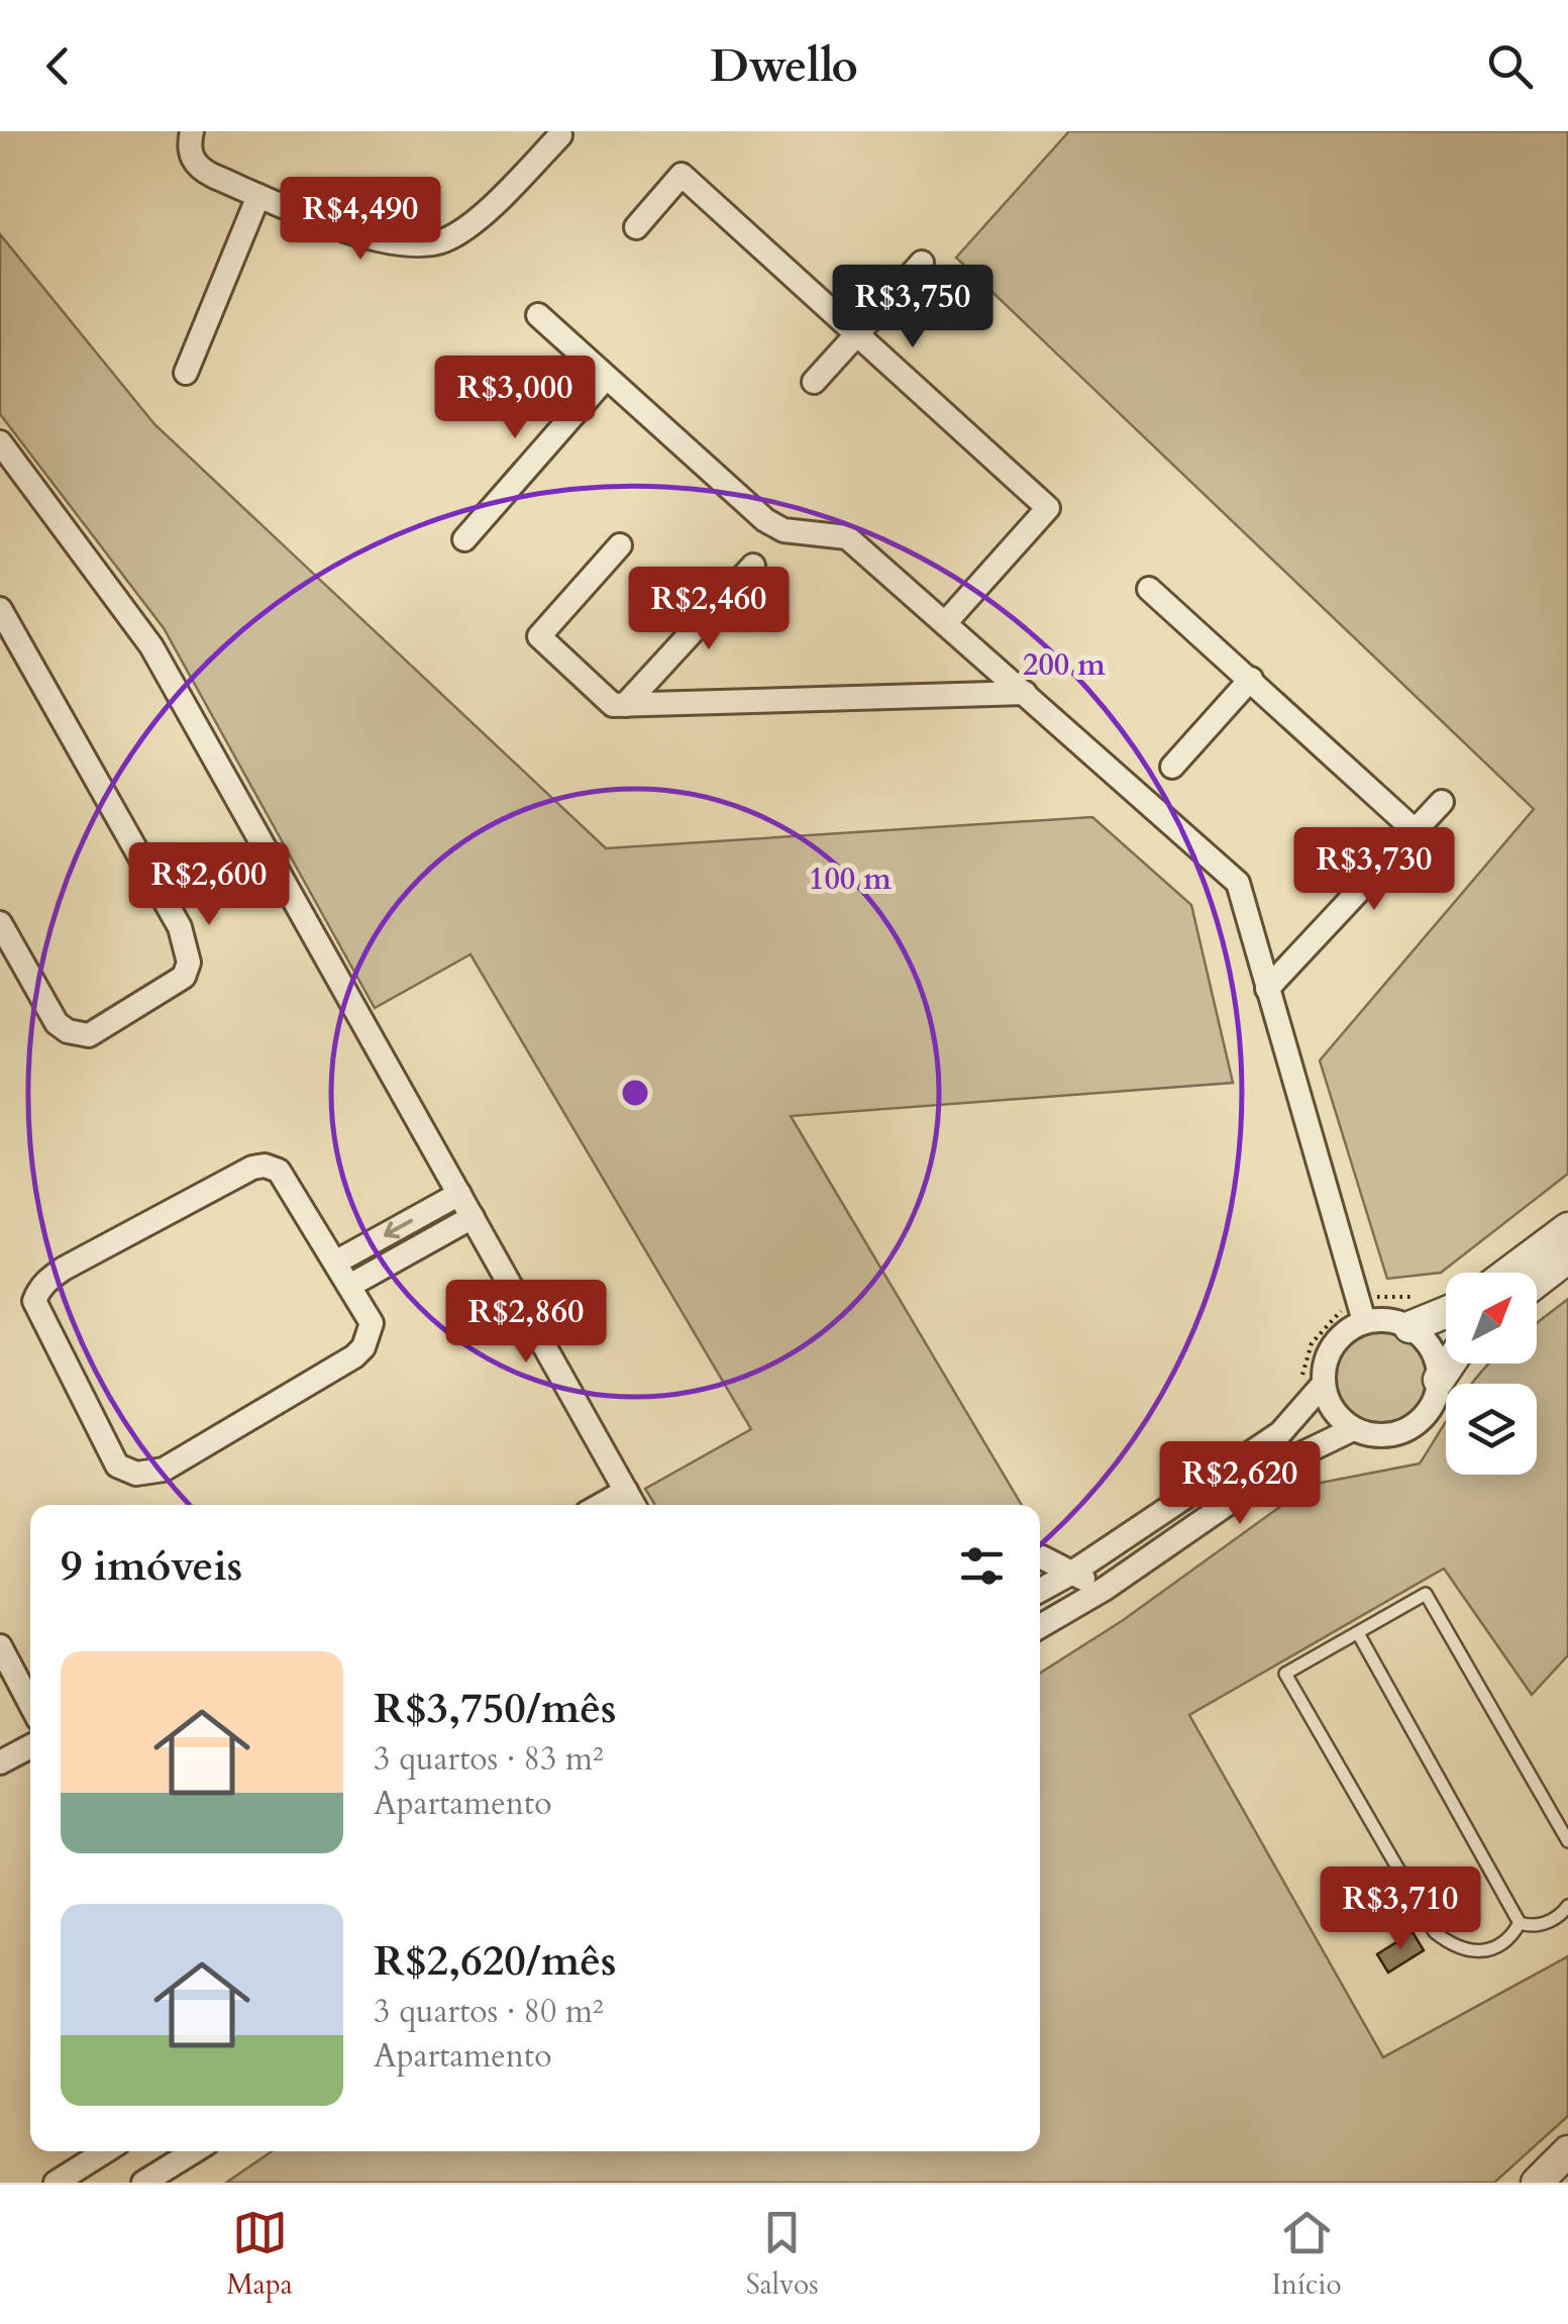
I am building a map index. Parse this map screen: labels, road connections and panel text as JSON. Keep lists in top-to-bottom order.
{
  "north": "top right",
  "page": {
    "header": "Dwello",
    "price": [
      "R$4,490",
      "R$3,750",
      "R$3,000",
      "R$2,460",
      "R$3,730",
      "R$2,600",
      "R$2,860",
      "R$2,620",
      "R$3,710"
    ],
    "heading": "9 imóveis",
    "list": [
      {
        "name": "R$3,750/mês",
        "note": "3 quartos · 83 m² · Apartamento"
      },
      {
        "name": "R$2,620/mês",
        "note": "3 quartos · 80 m² · Apartamento"
      }
    ],
    "tabs": ["Mapa", "Salvos", "Início"]
  },
  "rings": ["200 m", "100 m"]
}
